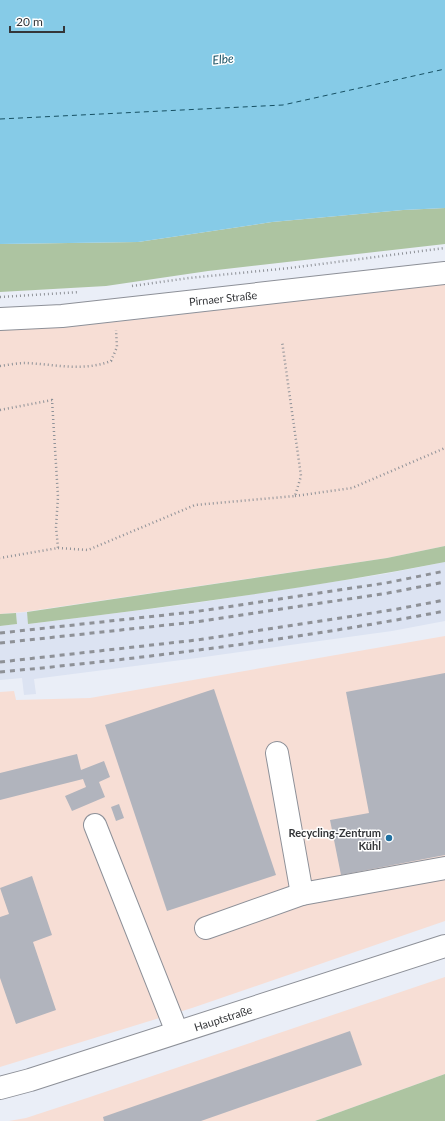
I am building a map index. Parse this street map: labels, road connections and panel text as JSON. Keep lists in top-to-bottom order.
{
  "streets": {
    "main road": ["Pirnaer Straße", "Hauptstraße"]
  },
  "water": ["Elbe"],
  "places": ["Recycling-Zentrum Kühl"],
  "scale_bar": "20 m"
}
